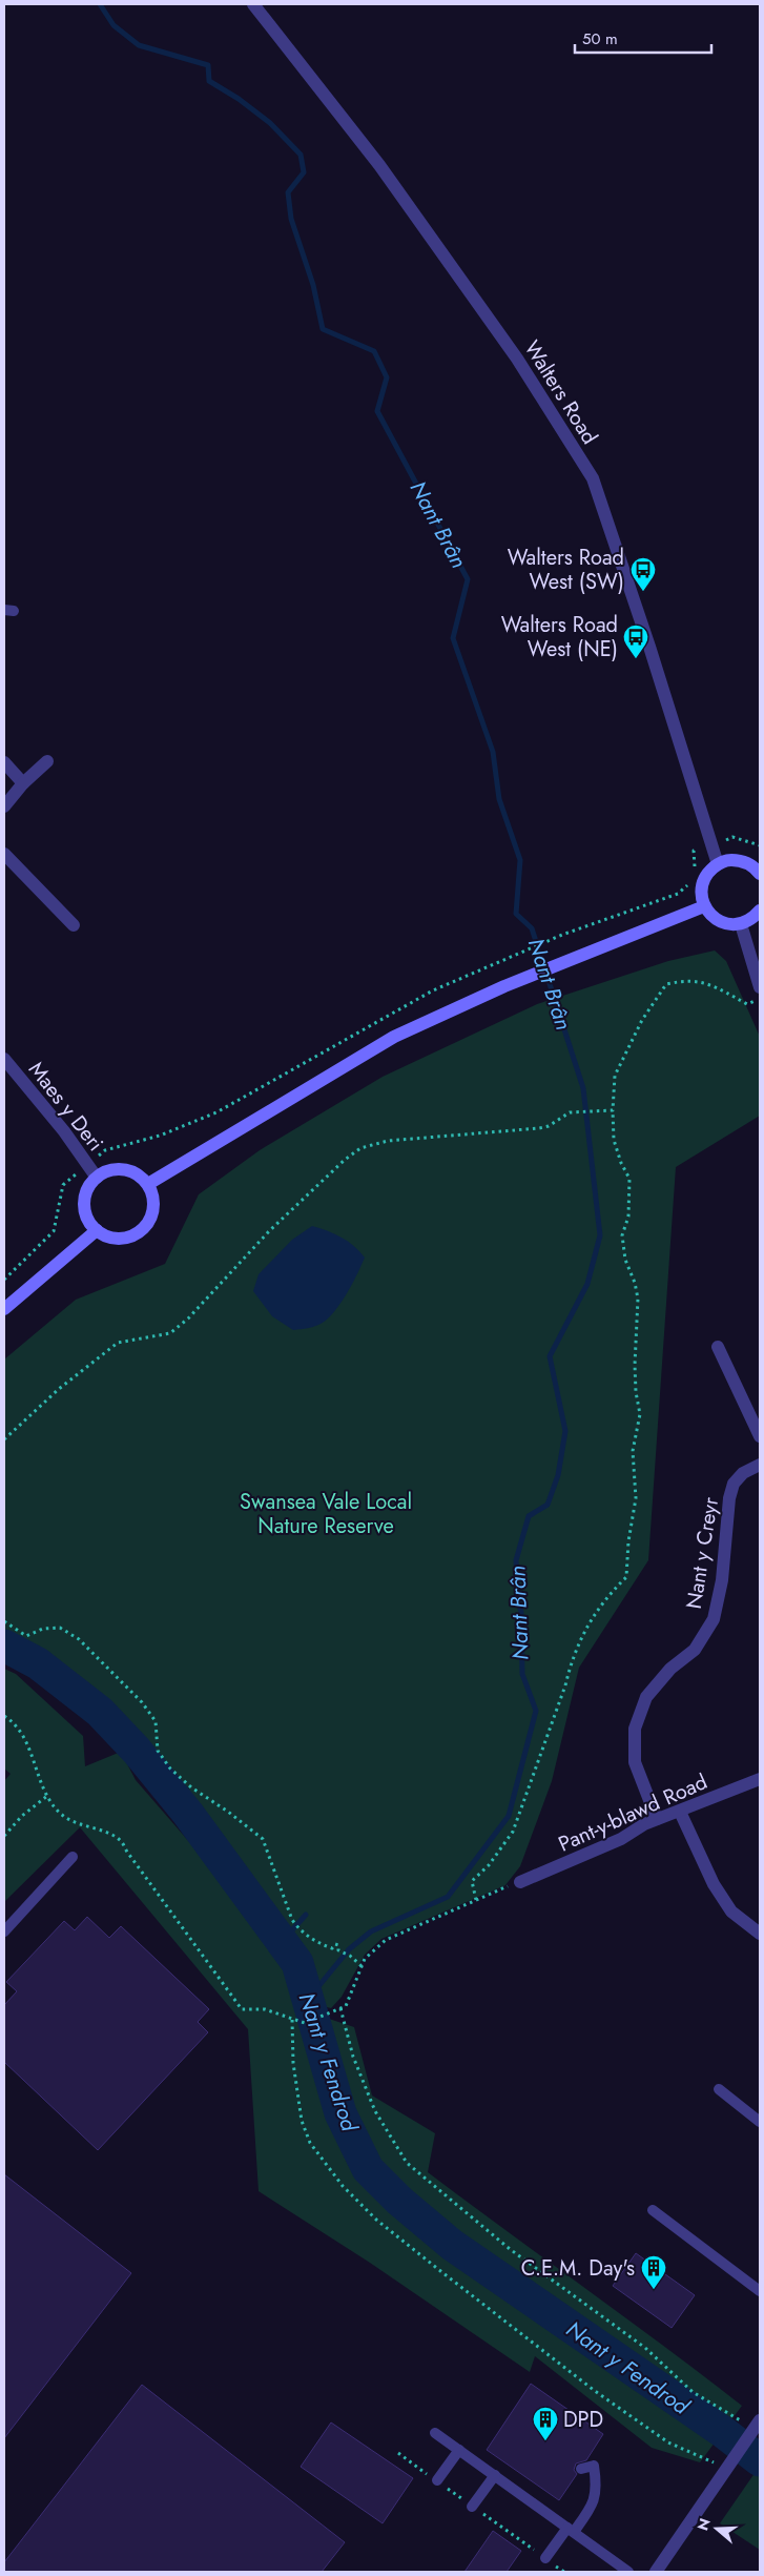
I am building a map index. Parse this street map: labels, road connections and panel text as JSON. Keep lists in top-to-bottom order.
{
  "streets": {
    "street": [
      "Walters Road",
      "Maes y Deri",
      "Nant y Creyr",
      "Pant-y-blawd Road"
    ]
  },
  "crossings": [
    ["Nant y Creyr", "Pant-y-blawd Road"]
  ],
  "water": ["Nant Brân", "Nant y Fendrod"],
  "parks": ["Swansea Vale Local Nature Reserve"],
  "places": {
    "bus stop": ["Walters Road West (SW)", "Walters Road West (NE)"],
    "building": ["C.E.M. Day's", "DPD"]
  },
  "scale_bar": "50 m",
  "north": "left"
}
